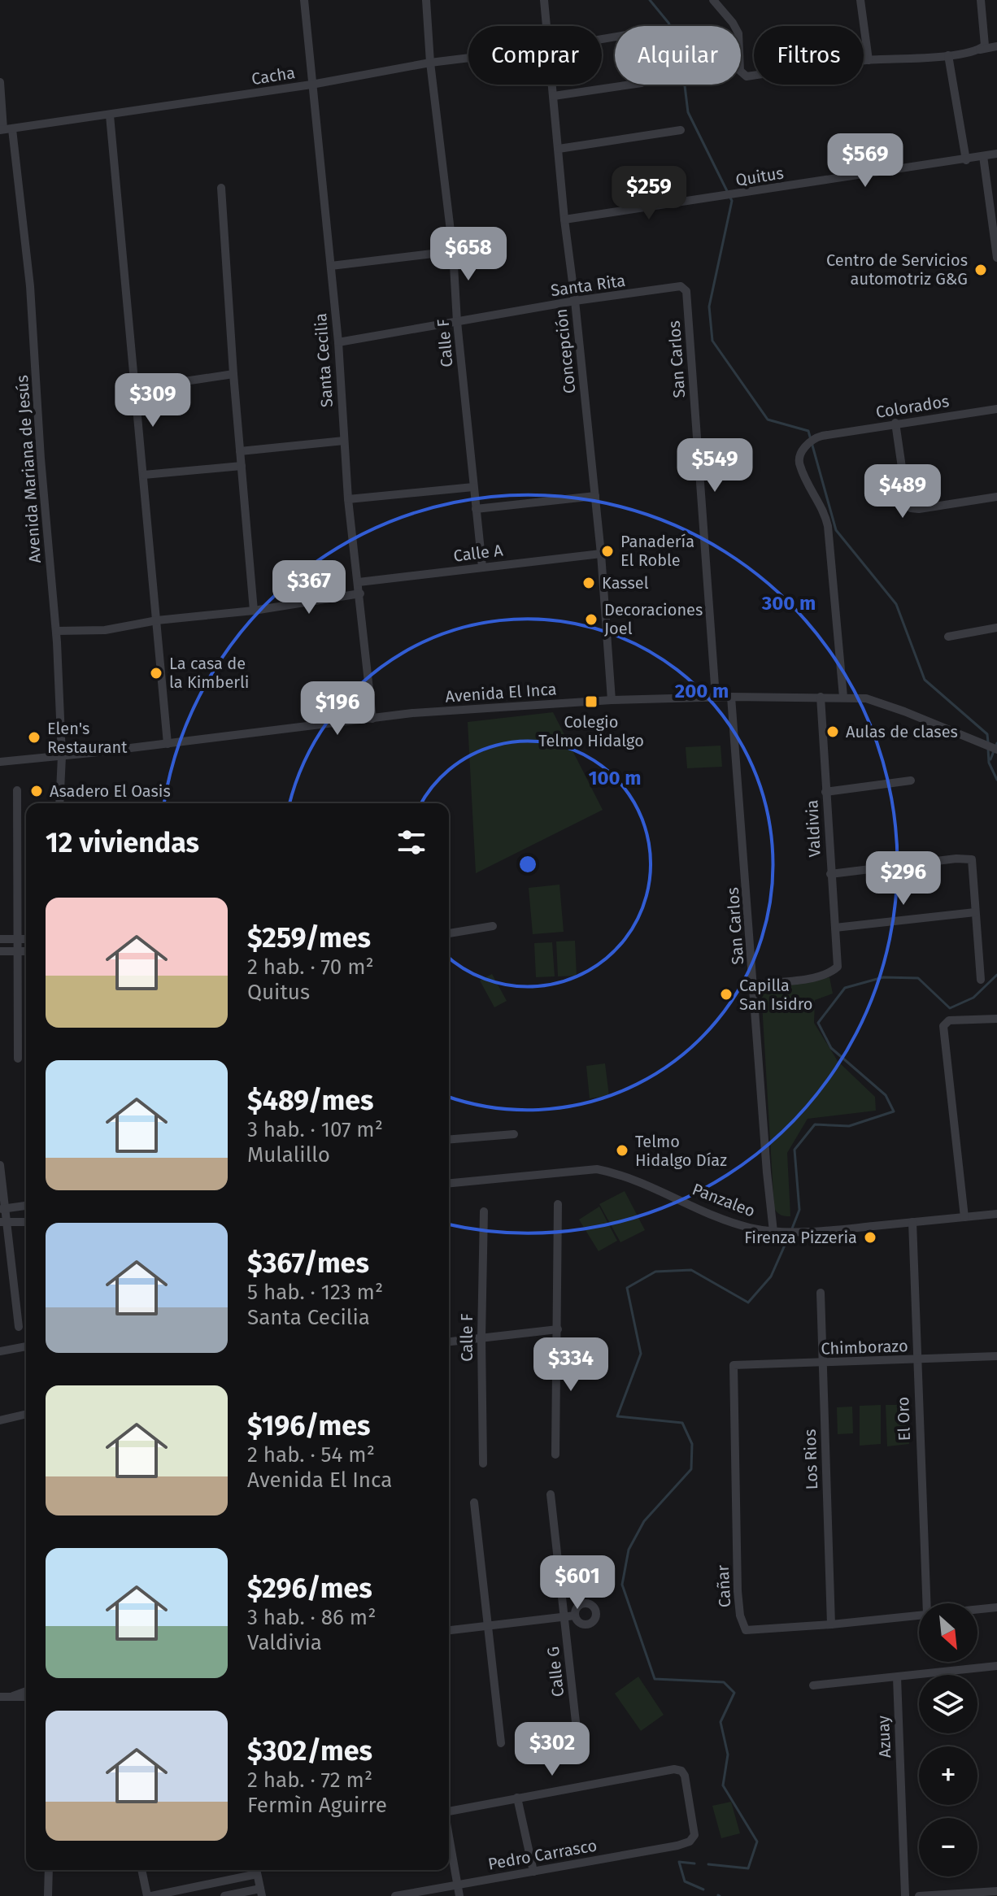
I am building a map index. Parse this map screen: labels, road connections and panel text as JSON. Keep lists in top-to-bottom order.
{
  "streets": {
    "street": [
      "Cacha",
      "Quitus",
      "Santa Rita",
      "Calle F",
      "Concepción",
      "San Carlos",
      "Santa Cecilia",
      "Colorados",
      "Avenida Mariana de Jesús",
      "Calle A",
      "Avenida El Inca",
      "Valdivia",
      "Panzaleo",
      "Chimborazo",
      "El Oro",
      "Los Rios",
      "Cañar",
      "Calle G",
      "Azuay",
      "Pedro Carrasco"
    ]
  },
  "crossings": [
    ["Cacha", "Calle F"],
    ["Cacha", "Santa Cecilia"],
    ["Cacha", "Avenida Mariana de Jesús"],
    ["Quitus", "Concepción"],
    ["Santa Rita", "Calle F"],
    ["Santa Rita", "Concepción"],
    ["Santa Rita", "San Carlos"],
    ["Santa Rita", "Santa Cecilia"],
    ["Calle F", "Calle A"],
    ["Concepción", "Calle A"],
    ["Concepción", "Avenida El Inca"],
    ["San Carlos", "Avenida El Inca"],
    ["San Carlos", "Valdivia"],
    ["San Carlos", "Panzaleo"],
    ["Santa Cecilia", "Calle A"],
    ["Santa Cecilia", "Avenida El Inca"],
    ["Colorados", "Avenida El Inca"],
    ["Avenida Mariana de Jesús", "Avenida El Inca"],
    ["Avenida El Inca", "Valdivia"],
    ["Panzaleo", "El Oro"],
    ["Chimborazo", "El Oro"],
    ["Chimborazo", "Los Rios"],
    ["Chimborazo", "Cañar"],
    ["Los Rios", "Cañar"]
  ],
  "places": {
    "other": [
      "Centro de Servicios automotriz G&G",
      "Panadería El Roble",
      "Kassel",
      "Decoraciones Joel",
      "La casa de la Kimberli",
      "Aulas de clases",
      "Elen's Restaurant",
      "Asadero El Oasis",
      "Capilla San Isidro",
      "Telmo Hidalgo Díaz",
      "Firenza Pizzeria"
    ],
    "transit": ["Colegio Telmo Hidalgo"]
  },
  "north": "bottom right",
  "page": {
    "chip": ["Comprar", "Alquilar", "Filtros"],
    "price": [
      "$569",
      "$259",
      "$658",
      "$309",
      "$549",
      "$489",
      "$367",
      "$196",
      "$296",
      "$334",
      "$601",
      "$302"
    ],
    "heading": "12 viviendas",
    "list": [
      {
        "name": "$259/mes",
        "note": "2 hab. · 70 m² · Quitus"
      },
      {
        "name": "$489/mes",
        "note": "3 hab. · 107 m² · Mulalillo"
      },
      {
        "name": "$367/mes",
        "note": "5 hab. · 123 m² · Santa Cecilia"
      },
      {
        "name": "$196/mes",
        "note": "2 hab. · 54 m² · Avenida El Inca"
      },
      {
        "name": "$296/mes",
        "note": "3 hab. · 86 m² · Valdivia"
      },
      {
        "name": "$302/mes",
        "note": "2 hab. · 72 m² · Fermìn Aguirre"
      }
    ],
    "map_buttons": ["+", "−"]
  },
  "rings": ["300 m", "200 m", "100 m"]
}
